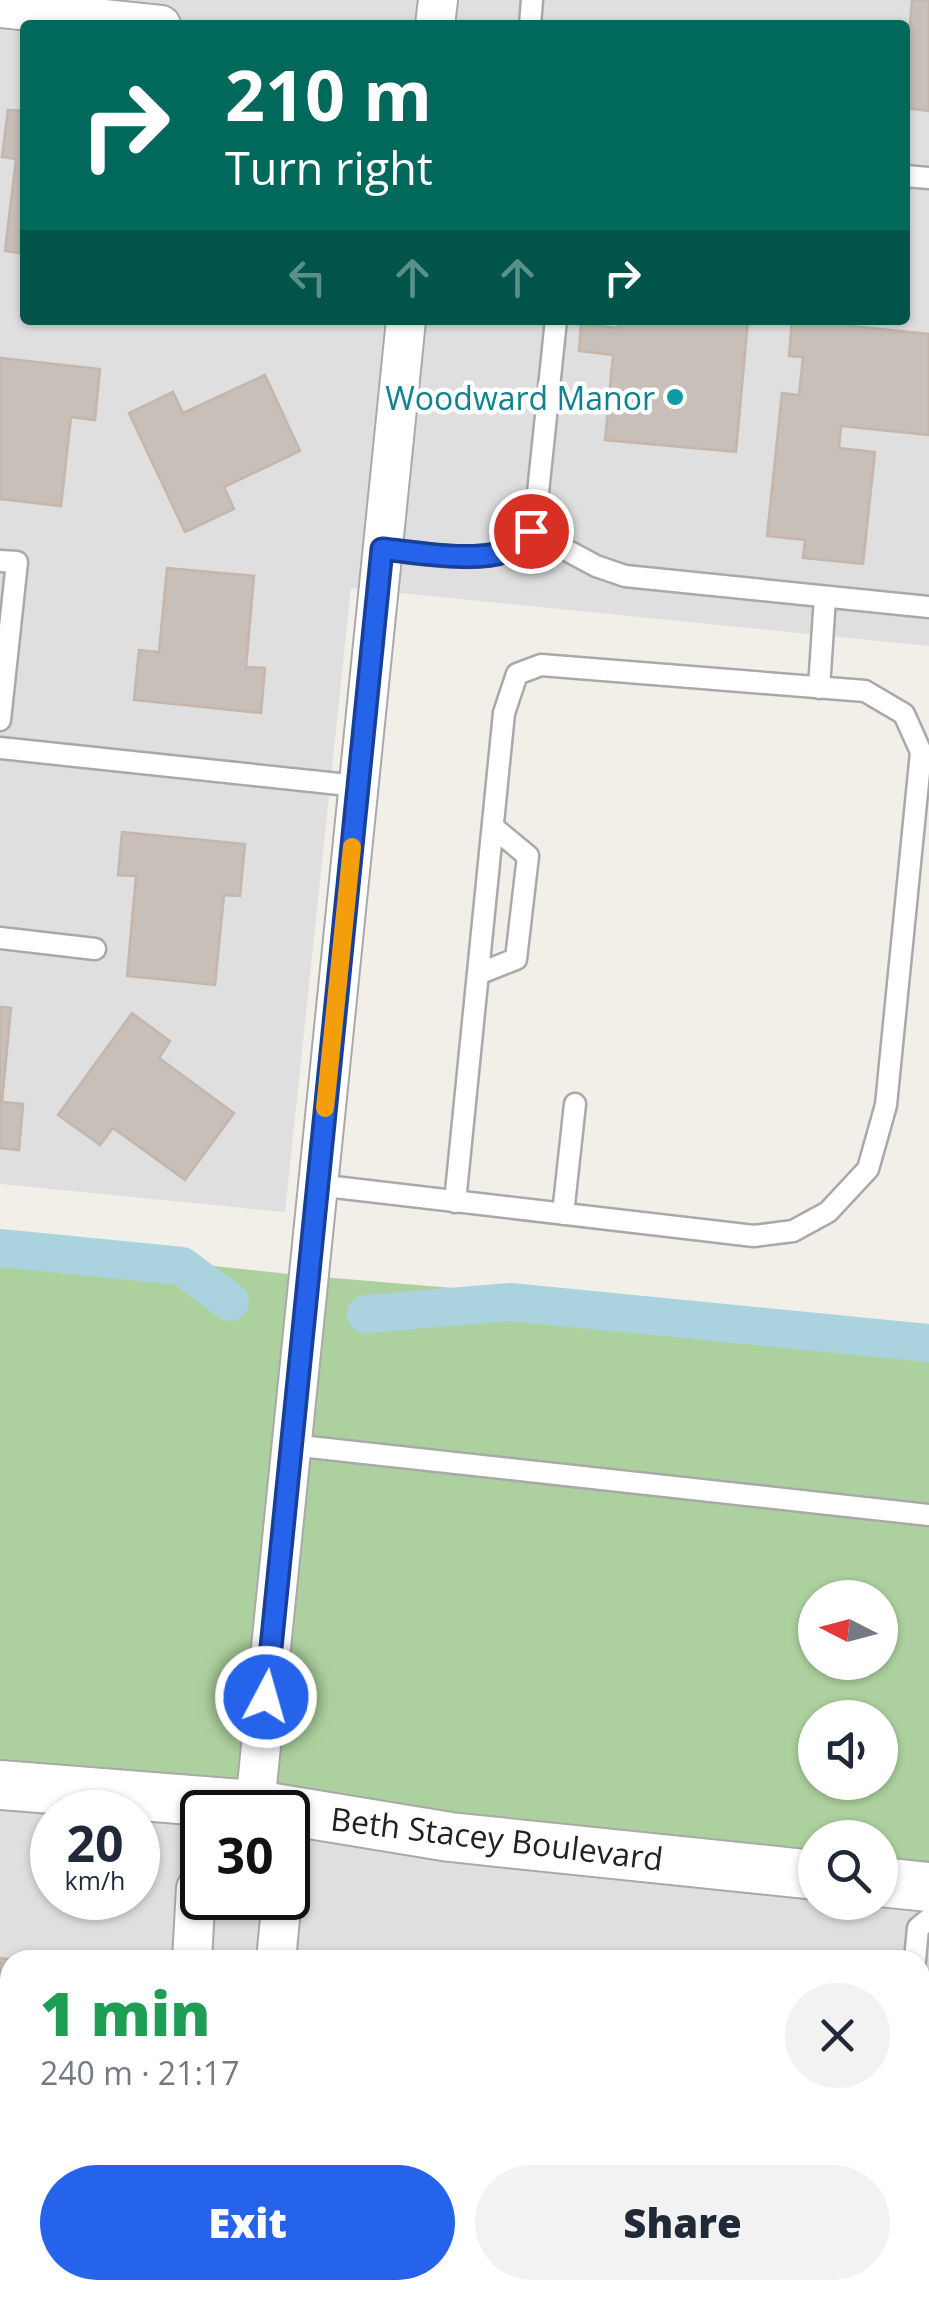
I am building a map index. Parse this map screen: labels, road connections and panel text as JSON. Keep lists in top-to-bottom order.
{
  "streets": {
    "street": ["Beth Stacey Boulevard"]
  },
  "places": ["Woodward Manor"],
  "north": "left",
  "page": {
    "turn": ["210 m", "Turn right"],
    "speed": "20 km/h",
    "limit": "30",
    "heading": ["1 min", "240 m · 21:17"],
    "buttons": ["Exit", "Share"]
  }
}
